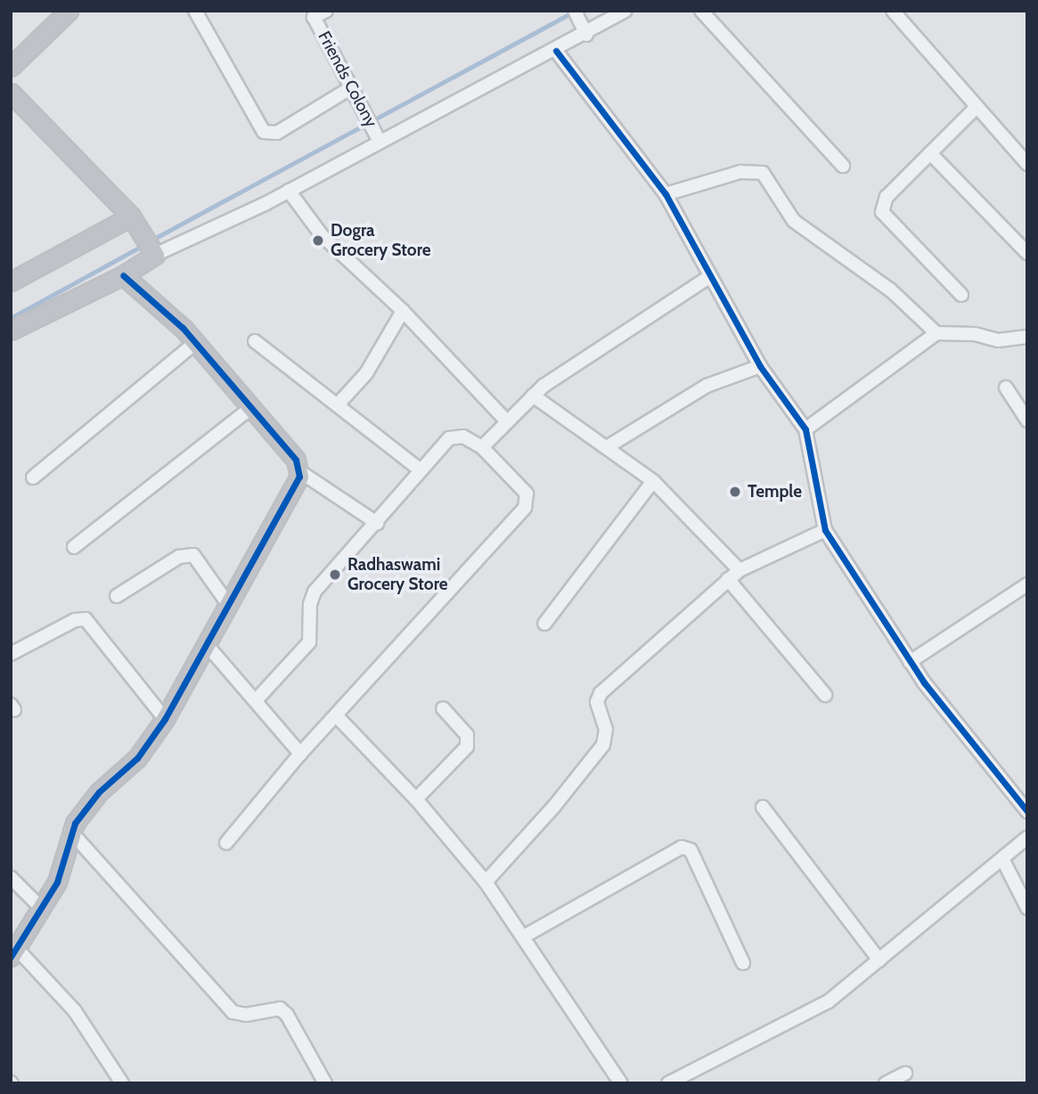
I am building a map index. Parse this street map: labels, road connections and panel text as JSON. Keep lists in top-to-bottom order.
{
  "streets": {
    "street": ["Friends Colony"]
  },
  "places": ["Dogra Grocery Store", "Temple", "Radhaswami Grocery Store"]
}
